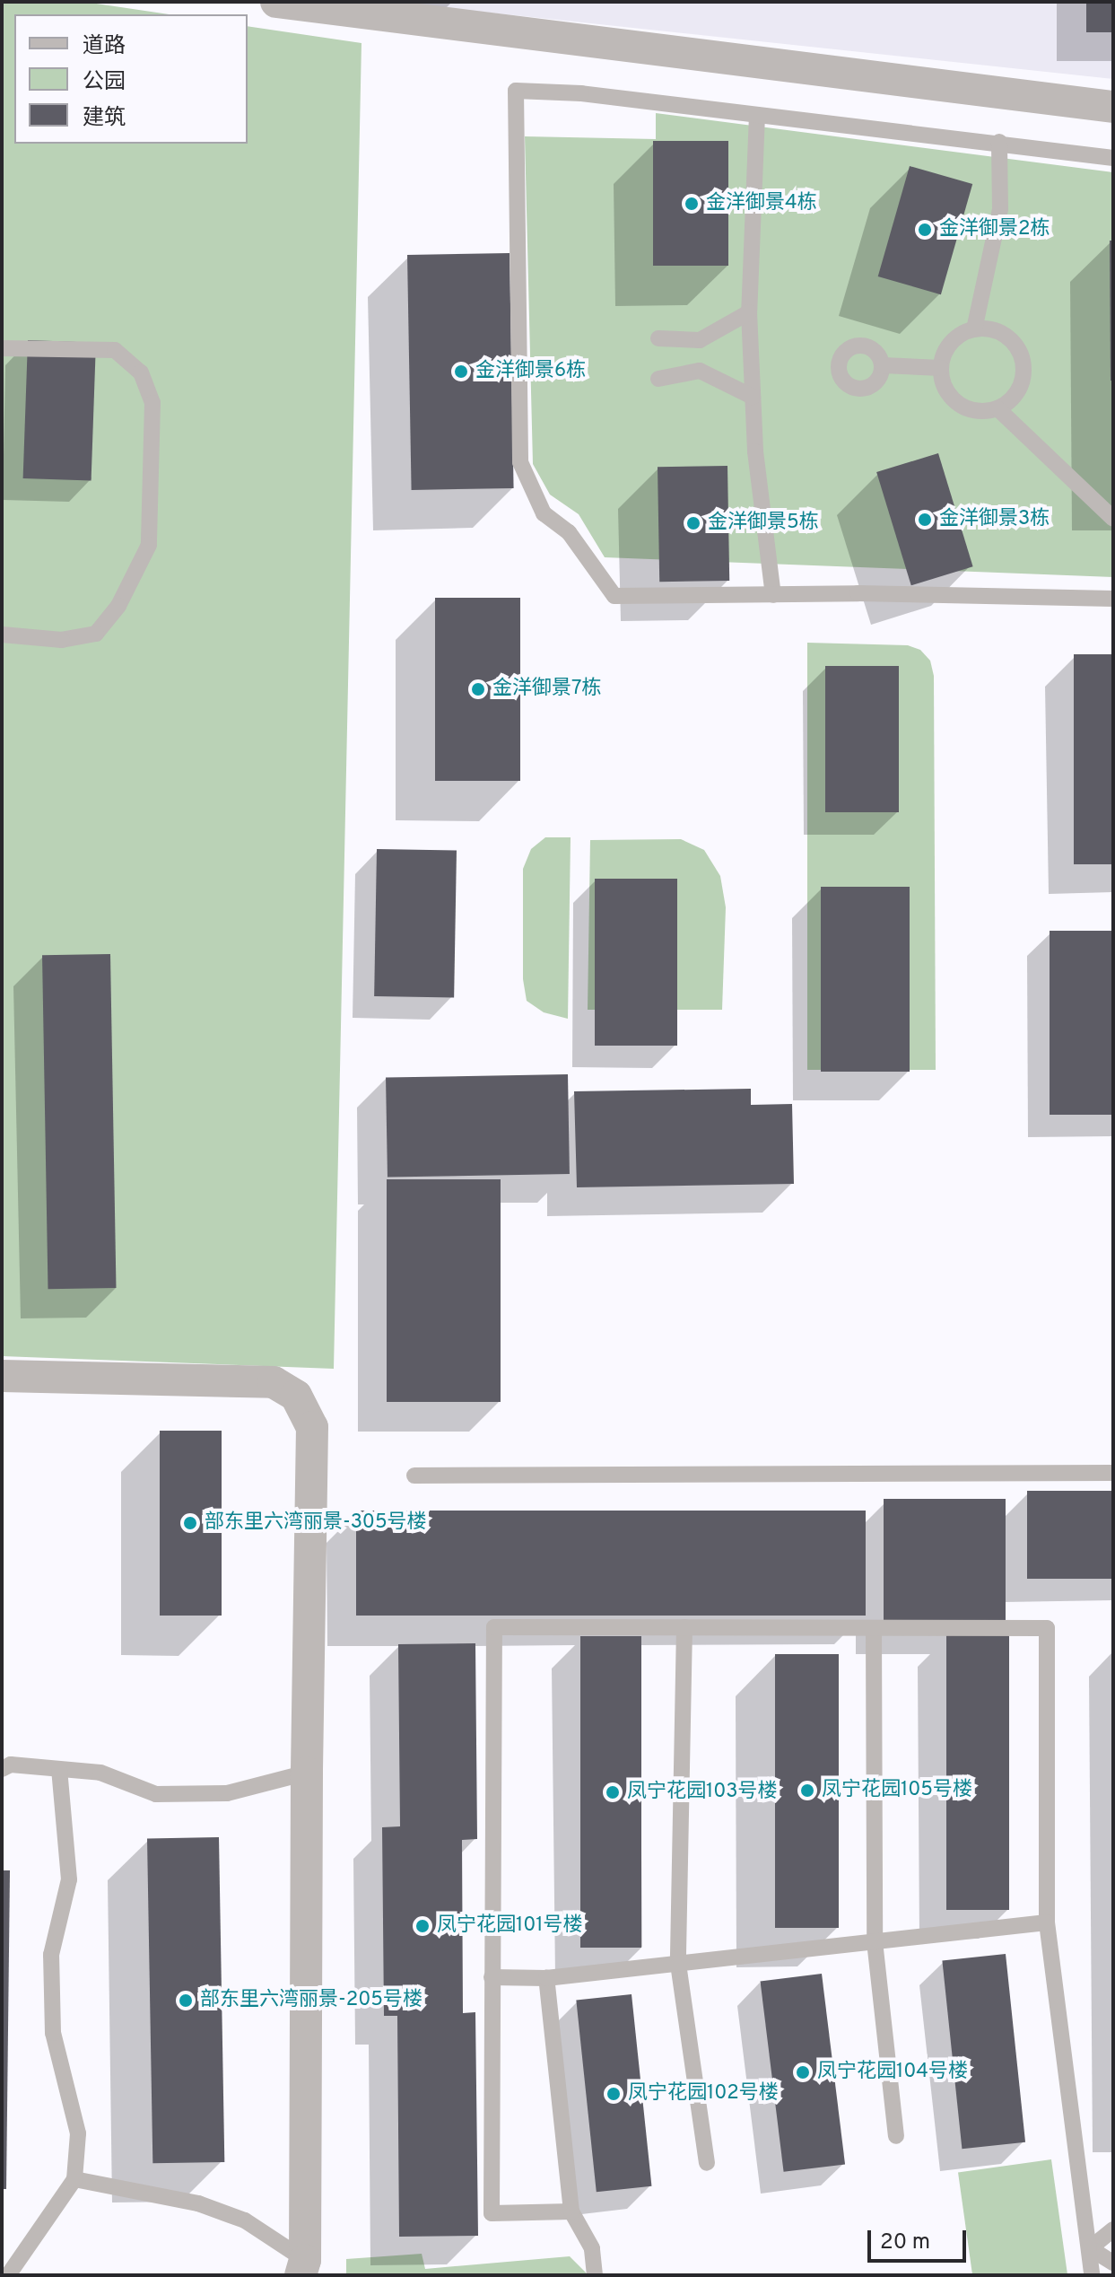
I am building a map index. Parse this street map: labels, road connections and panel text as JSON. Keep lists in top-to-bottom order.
{
  "places": [
    "金洋御景4栋",
    "金洋御景2栋",
    "金洋御景6栋",
    "金洋御景3栋",
    "金洋御景5栋",
    "金洋御景7栋",
    "部东里六湾丽景-305号楼",
    "凤宁花园105号楼",
    "凤宁花园103号楼",
    "凤宁花园101号楼",
    "部东里六湾丽景-205号楼",
    "凤宁花园104号楼",
    "凤宁花园102号楼"
  ],
  "legend": ["道路", "公园", "建筑"],
  "scale_bar": "20 m"
}
